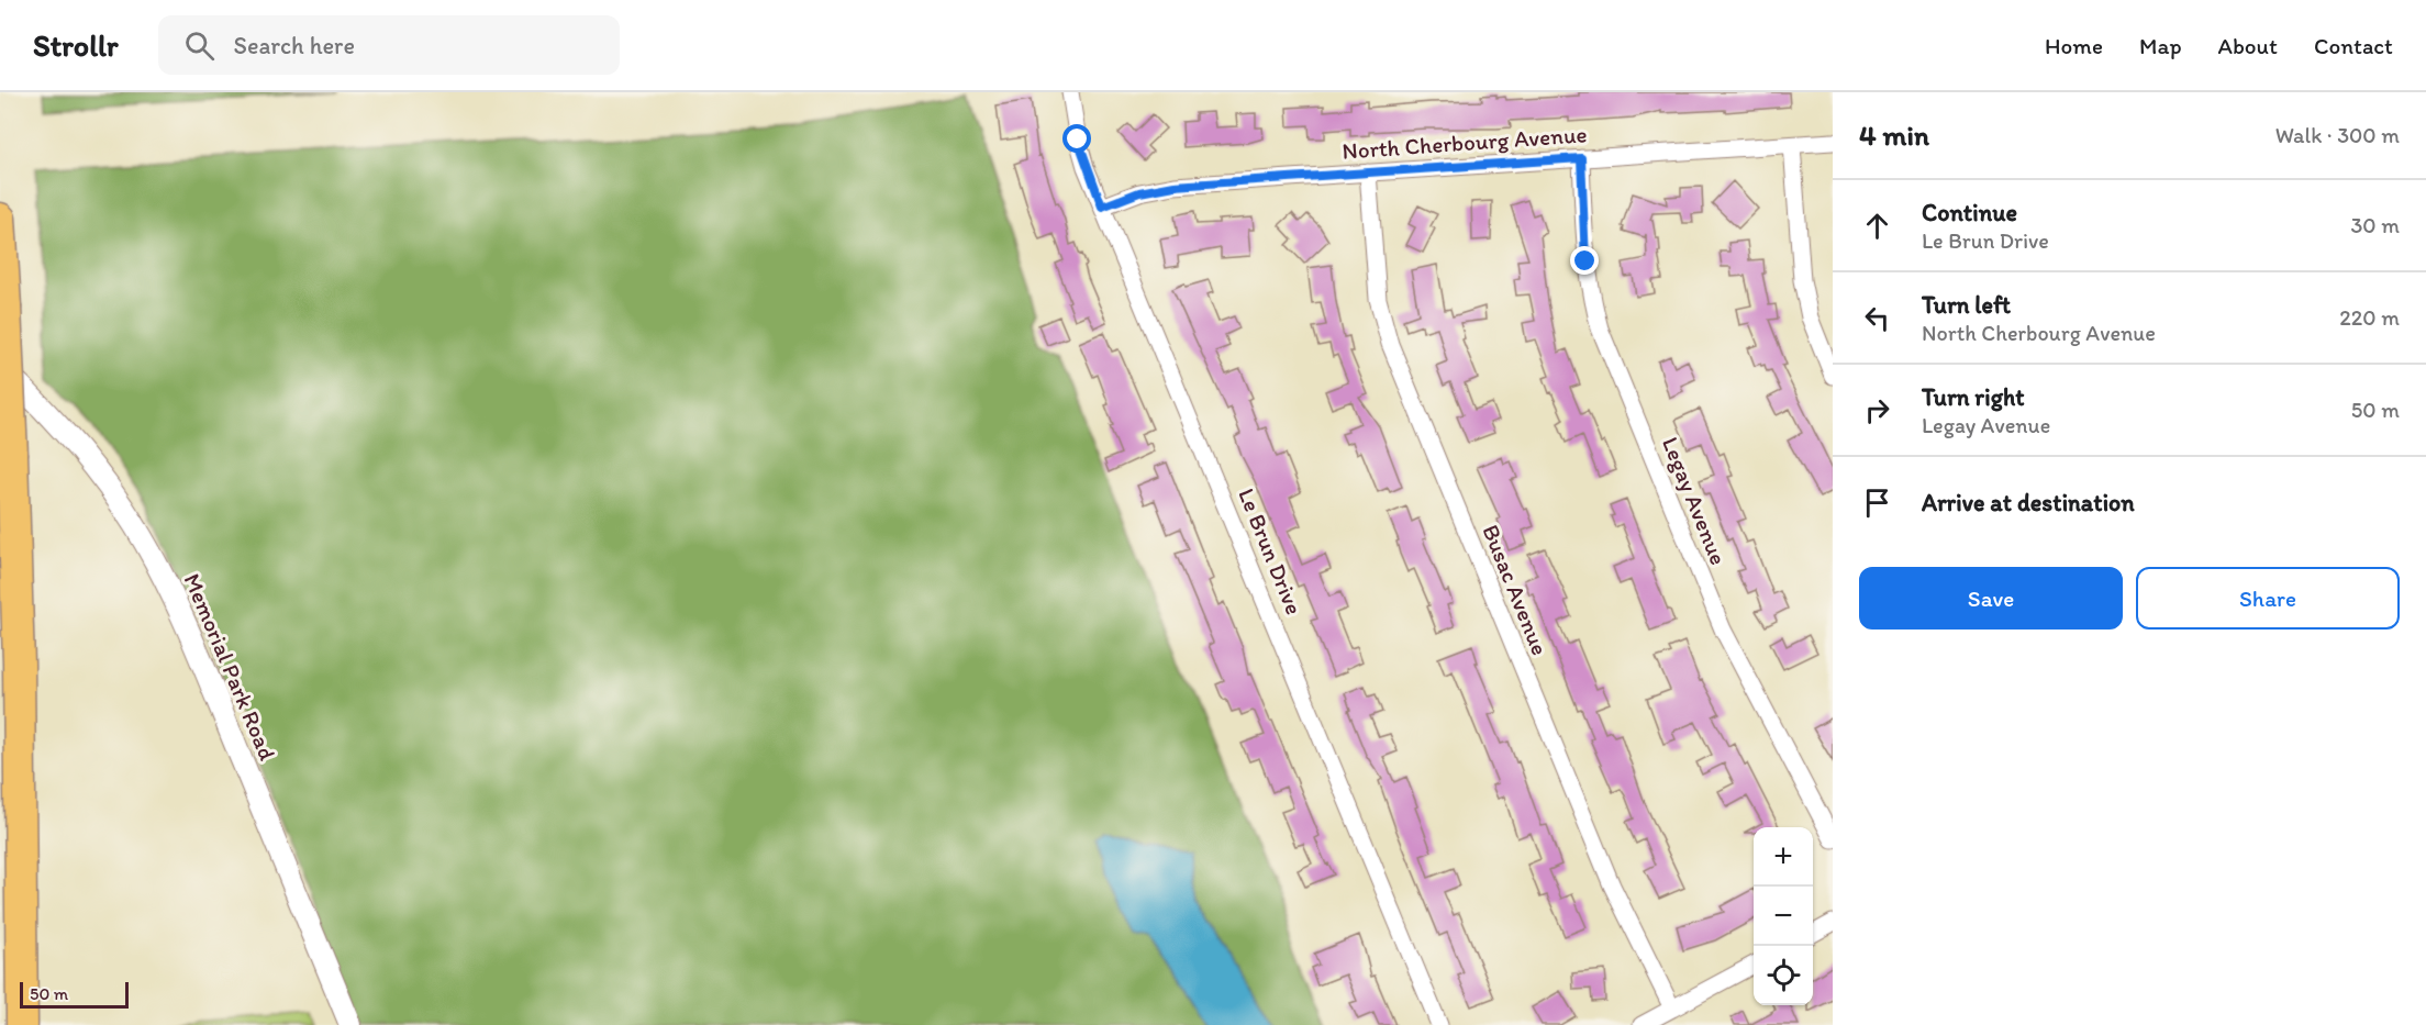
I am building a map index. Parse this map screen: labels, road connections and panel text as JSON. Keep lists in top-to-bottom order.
{
  "streets": {
    "street": [
      "North Cherbourg Avenue",
      "Legay Avenue",
      "Le Brun Drive",
      "Busac Avenue",
      "Memorial Park Road"
    ]
  },
  "crossings": [
    ["North Cherbourg Avenue", "Legay Avenue"],
    ["North Cherbourg Avenue", "Le Brun Drive"],
    ["North Cherbourg Avenue", "Busac Avenue"]
  ],
  "scale_bar": "50 m",
  "page": {
    "header": "Strollr",
    "search": "Search here",
    "nav": [
      "Home",
      "Map",
      "About",
      "Contact"
    ],
    "heading": ["4 min", "Walk · 300 m"],
    "list": [
      ["Continue", "Le Brun Drive", "30 m"],
      ["Turn left", "North Cherbourg Avenue", "220 m"],
      ["Turn right", "Legay Avenue", "50 m"],
      "Arrive at destination"
    ],
    "buttons": ["Save", "Share"],
    "map_buttons": ["+", "−"],
    "scale": "50 m"
  }
}
